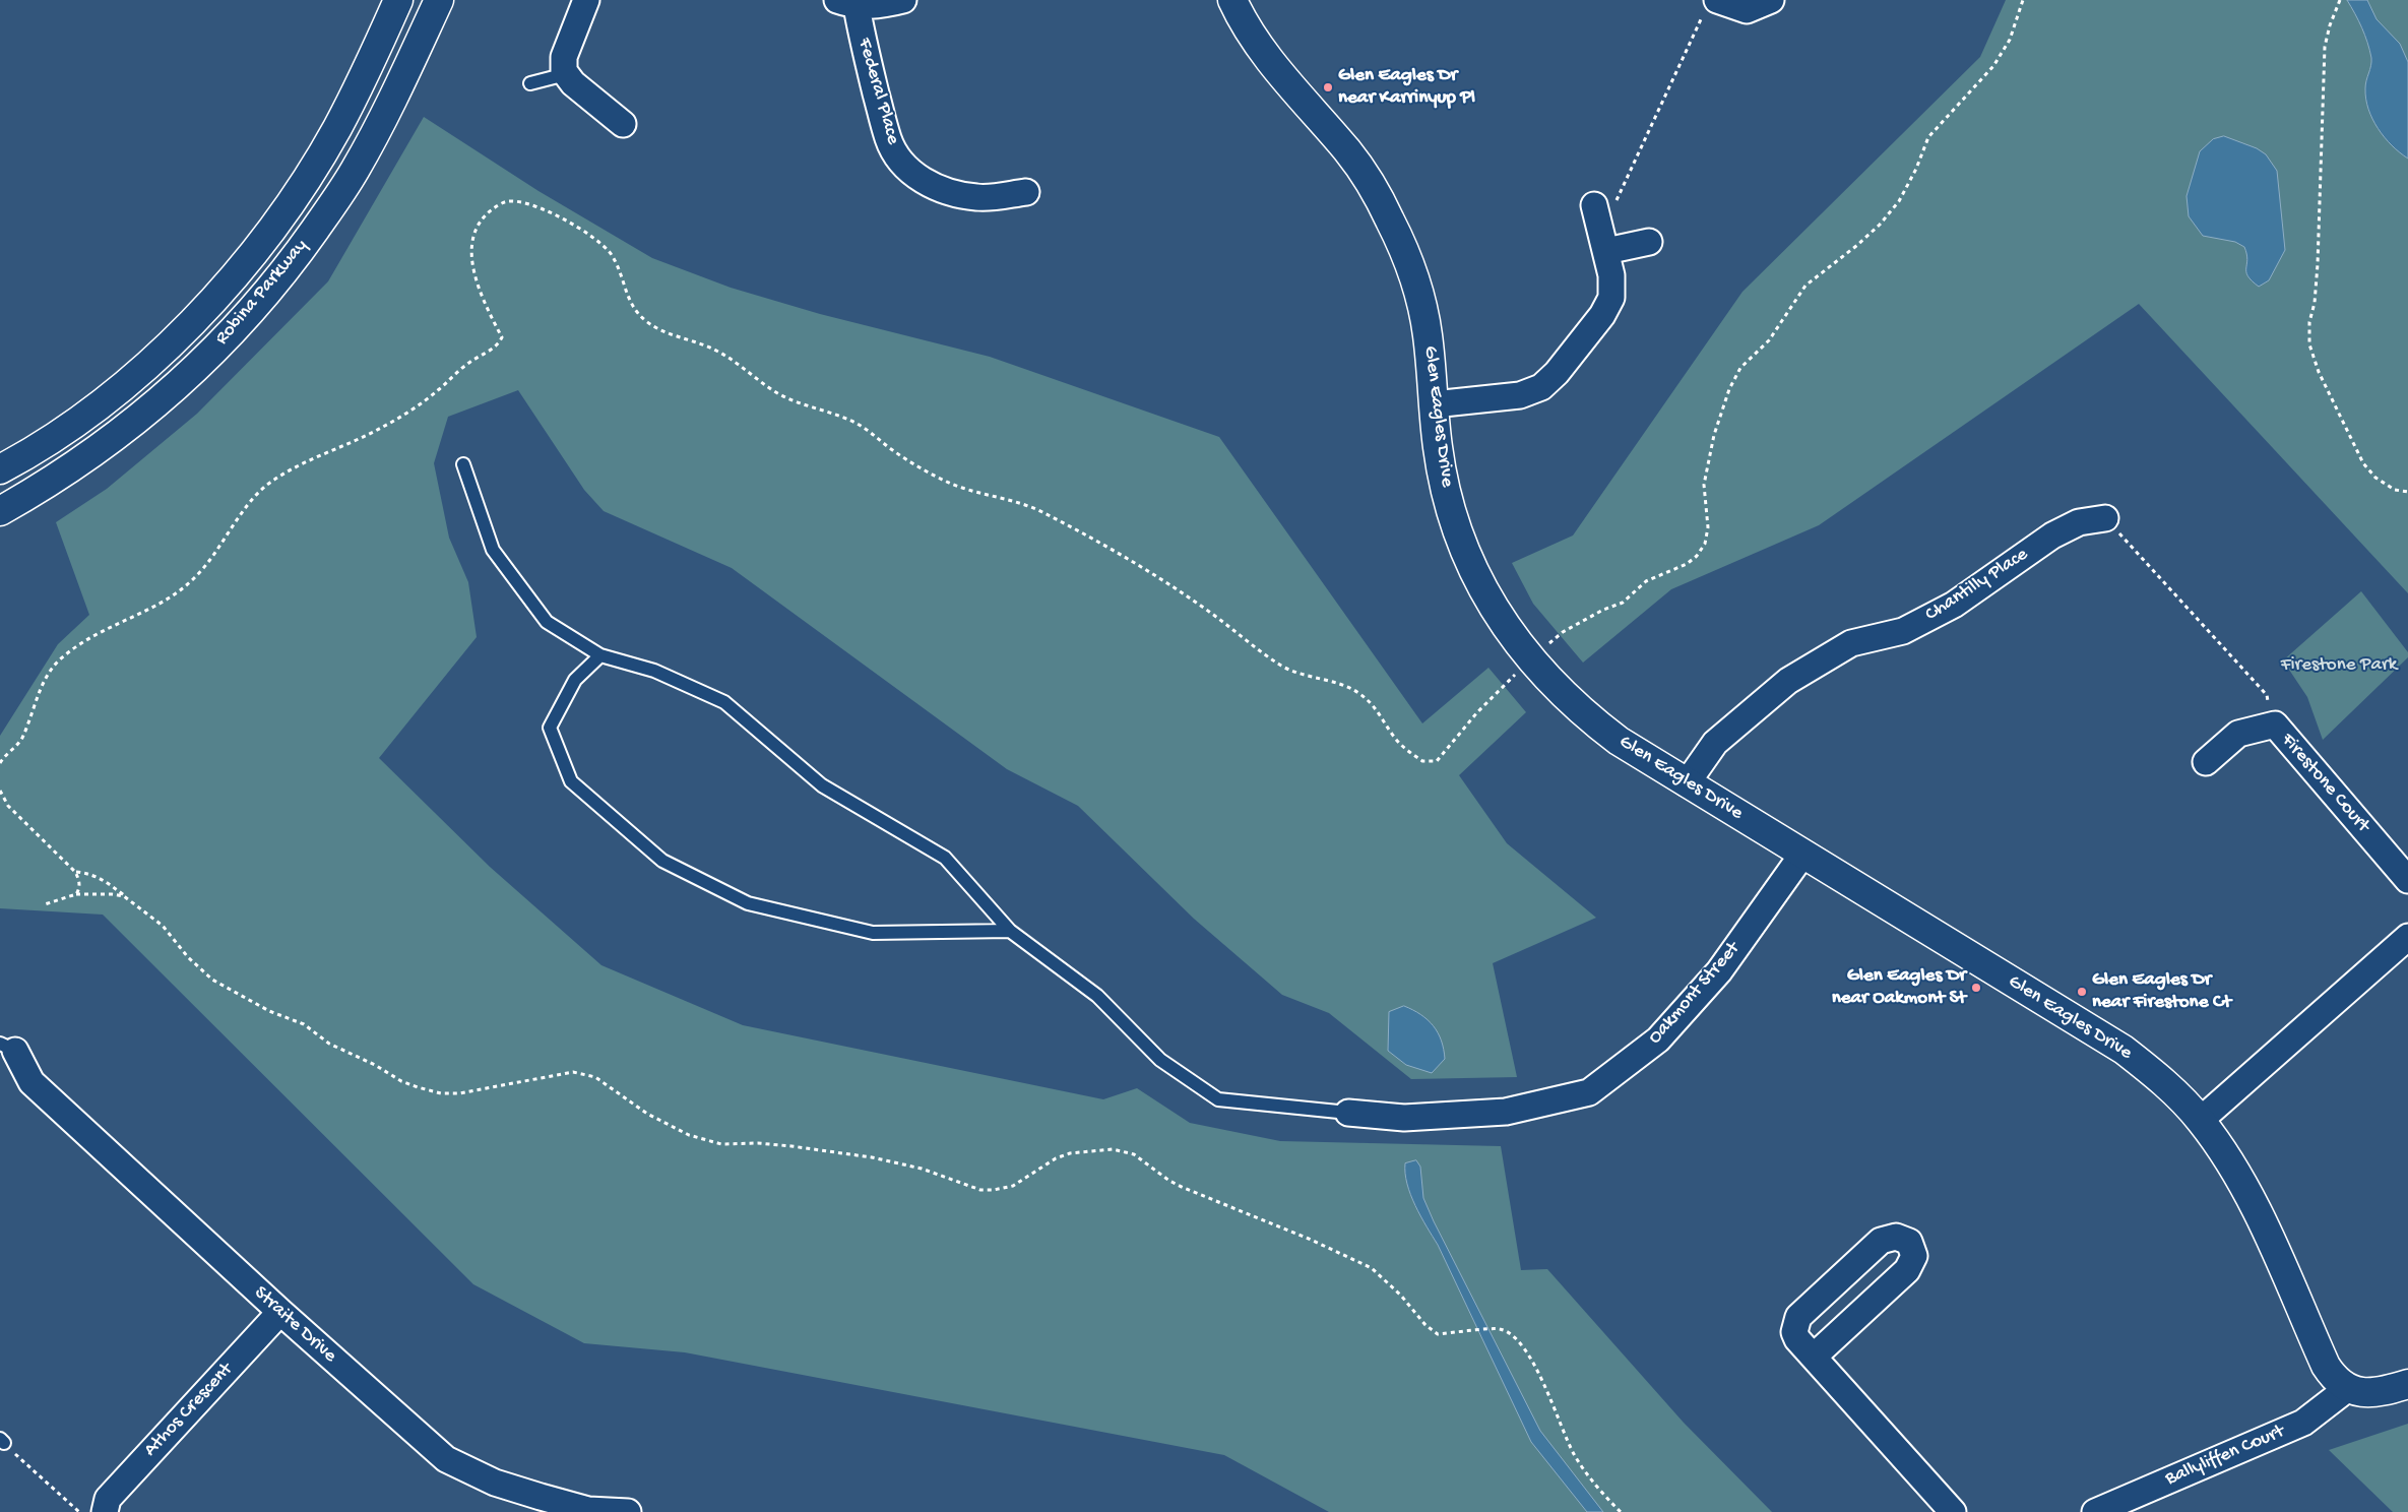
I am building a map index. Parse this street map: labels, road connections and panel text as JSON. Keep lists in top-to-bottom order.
{
  "streets": {
    "street": [
      "Federal Place",
      "Robina Parkway",
      "Glen Eagles Drive",
      "Chantilly Place",
      "Firestone Court",
      "Oakmont Street",
      "Straite Drive",
      "Athos Crescent",
      "Ballyliffen Court"
    ]
  },
  "crossings": [
    ["Glen Eagles Drive", "Chantilly Place"],
    ["Glen Eagles Drive", "Oakmont Street"],
    ["Glen Eagles Drive", "Ballyliffen Court"],
    ["Straite Drive", "Athos Crescent"]
  ],
  "parks": ["Firestone Park"],
  "places": ["Glen Eagles Dr near Karrinyup Pl", "Glen Eagles Dr near Oakmont St", "Glen Eagles Dr near Firestone Ct"]
}
